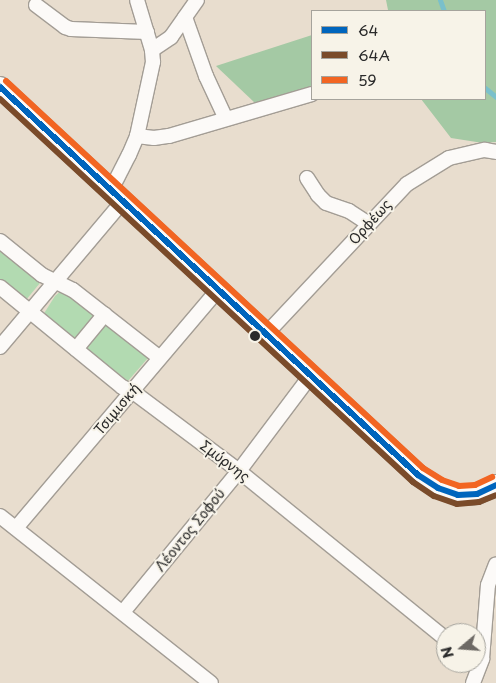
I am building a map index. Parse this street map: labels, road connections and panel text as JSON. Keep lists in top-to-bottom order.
{
  "streets": {
    "street": [
      "Ορφέως",
      "Τσιμισκή",
      "Σμύρνης",
      "Λέοντος Σοφού"
    ]
  },
  "crossings": [
    ["Τσιμισκή", "Σμύρνης"],
    ["Σμύρνης", "Λέοντος Σοφού"]
  ],
  "lines": ["transit line 59", "transit line 64", "transit line 64Α"],
  "legend": ["64", "64Α", "59"],
  "north": "left"
}
